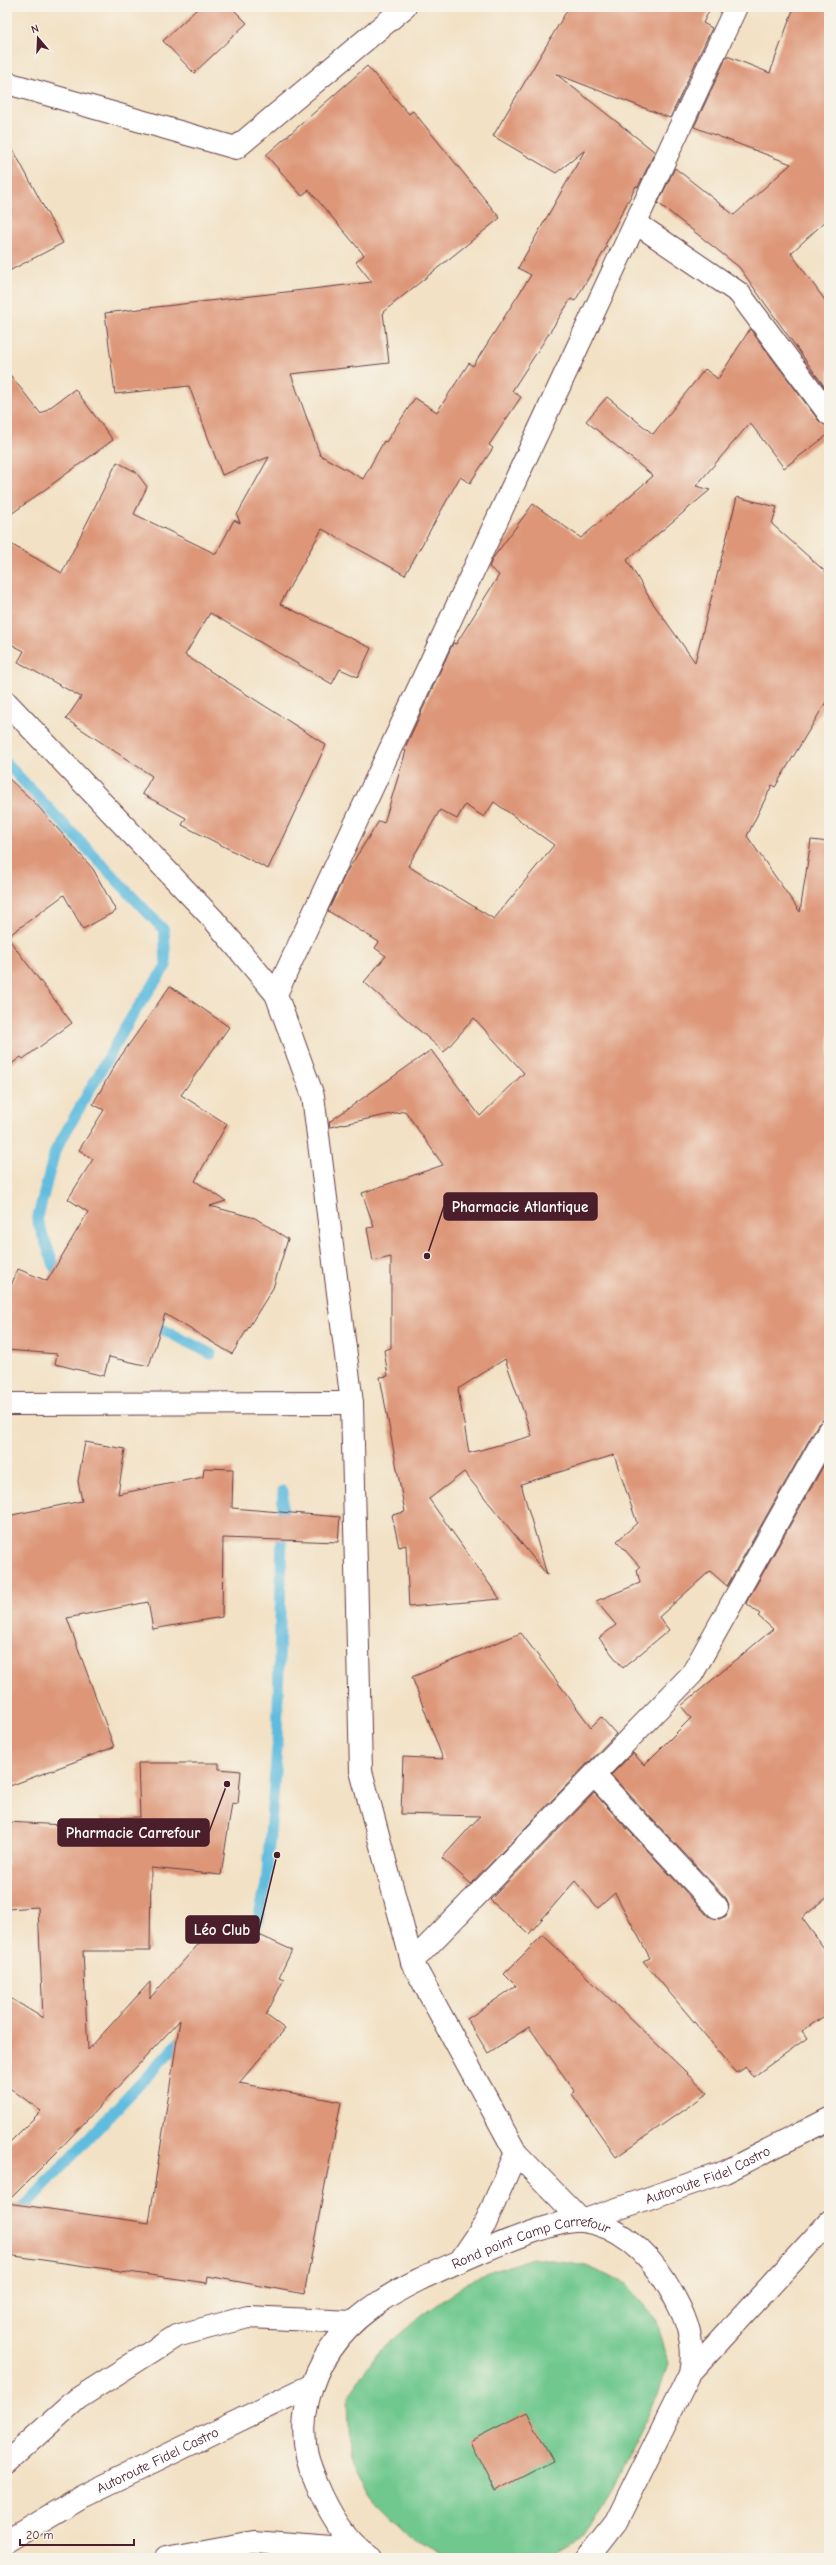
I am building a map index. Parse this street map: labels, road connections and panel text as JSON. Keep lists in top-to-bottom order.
{
  "streets": {
    "main road": ["Autoroute Fidel Castro", "Rond point Camp Carrefour"]
  },
  "crossings": [
    ["Autoroute Fidel Castro", "Rond point Camp Carrefour"]
  ],
  "places": ["Pharmacie Atlantique", "Pharmacie Carrefour", "Léo Club"],
  "scale_bar": "20 m",
  "north": "top"
}
